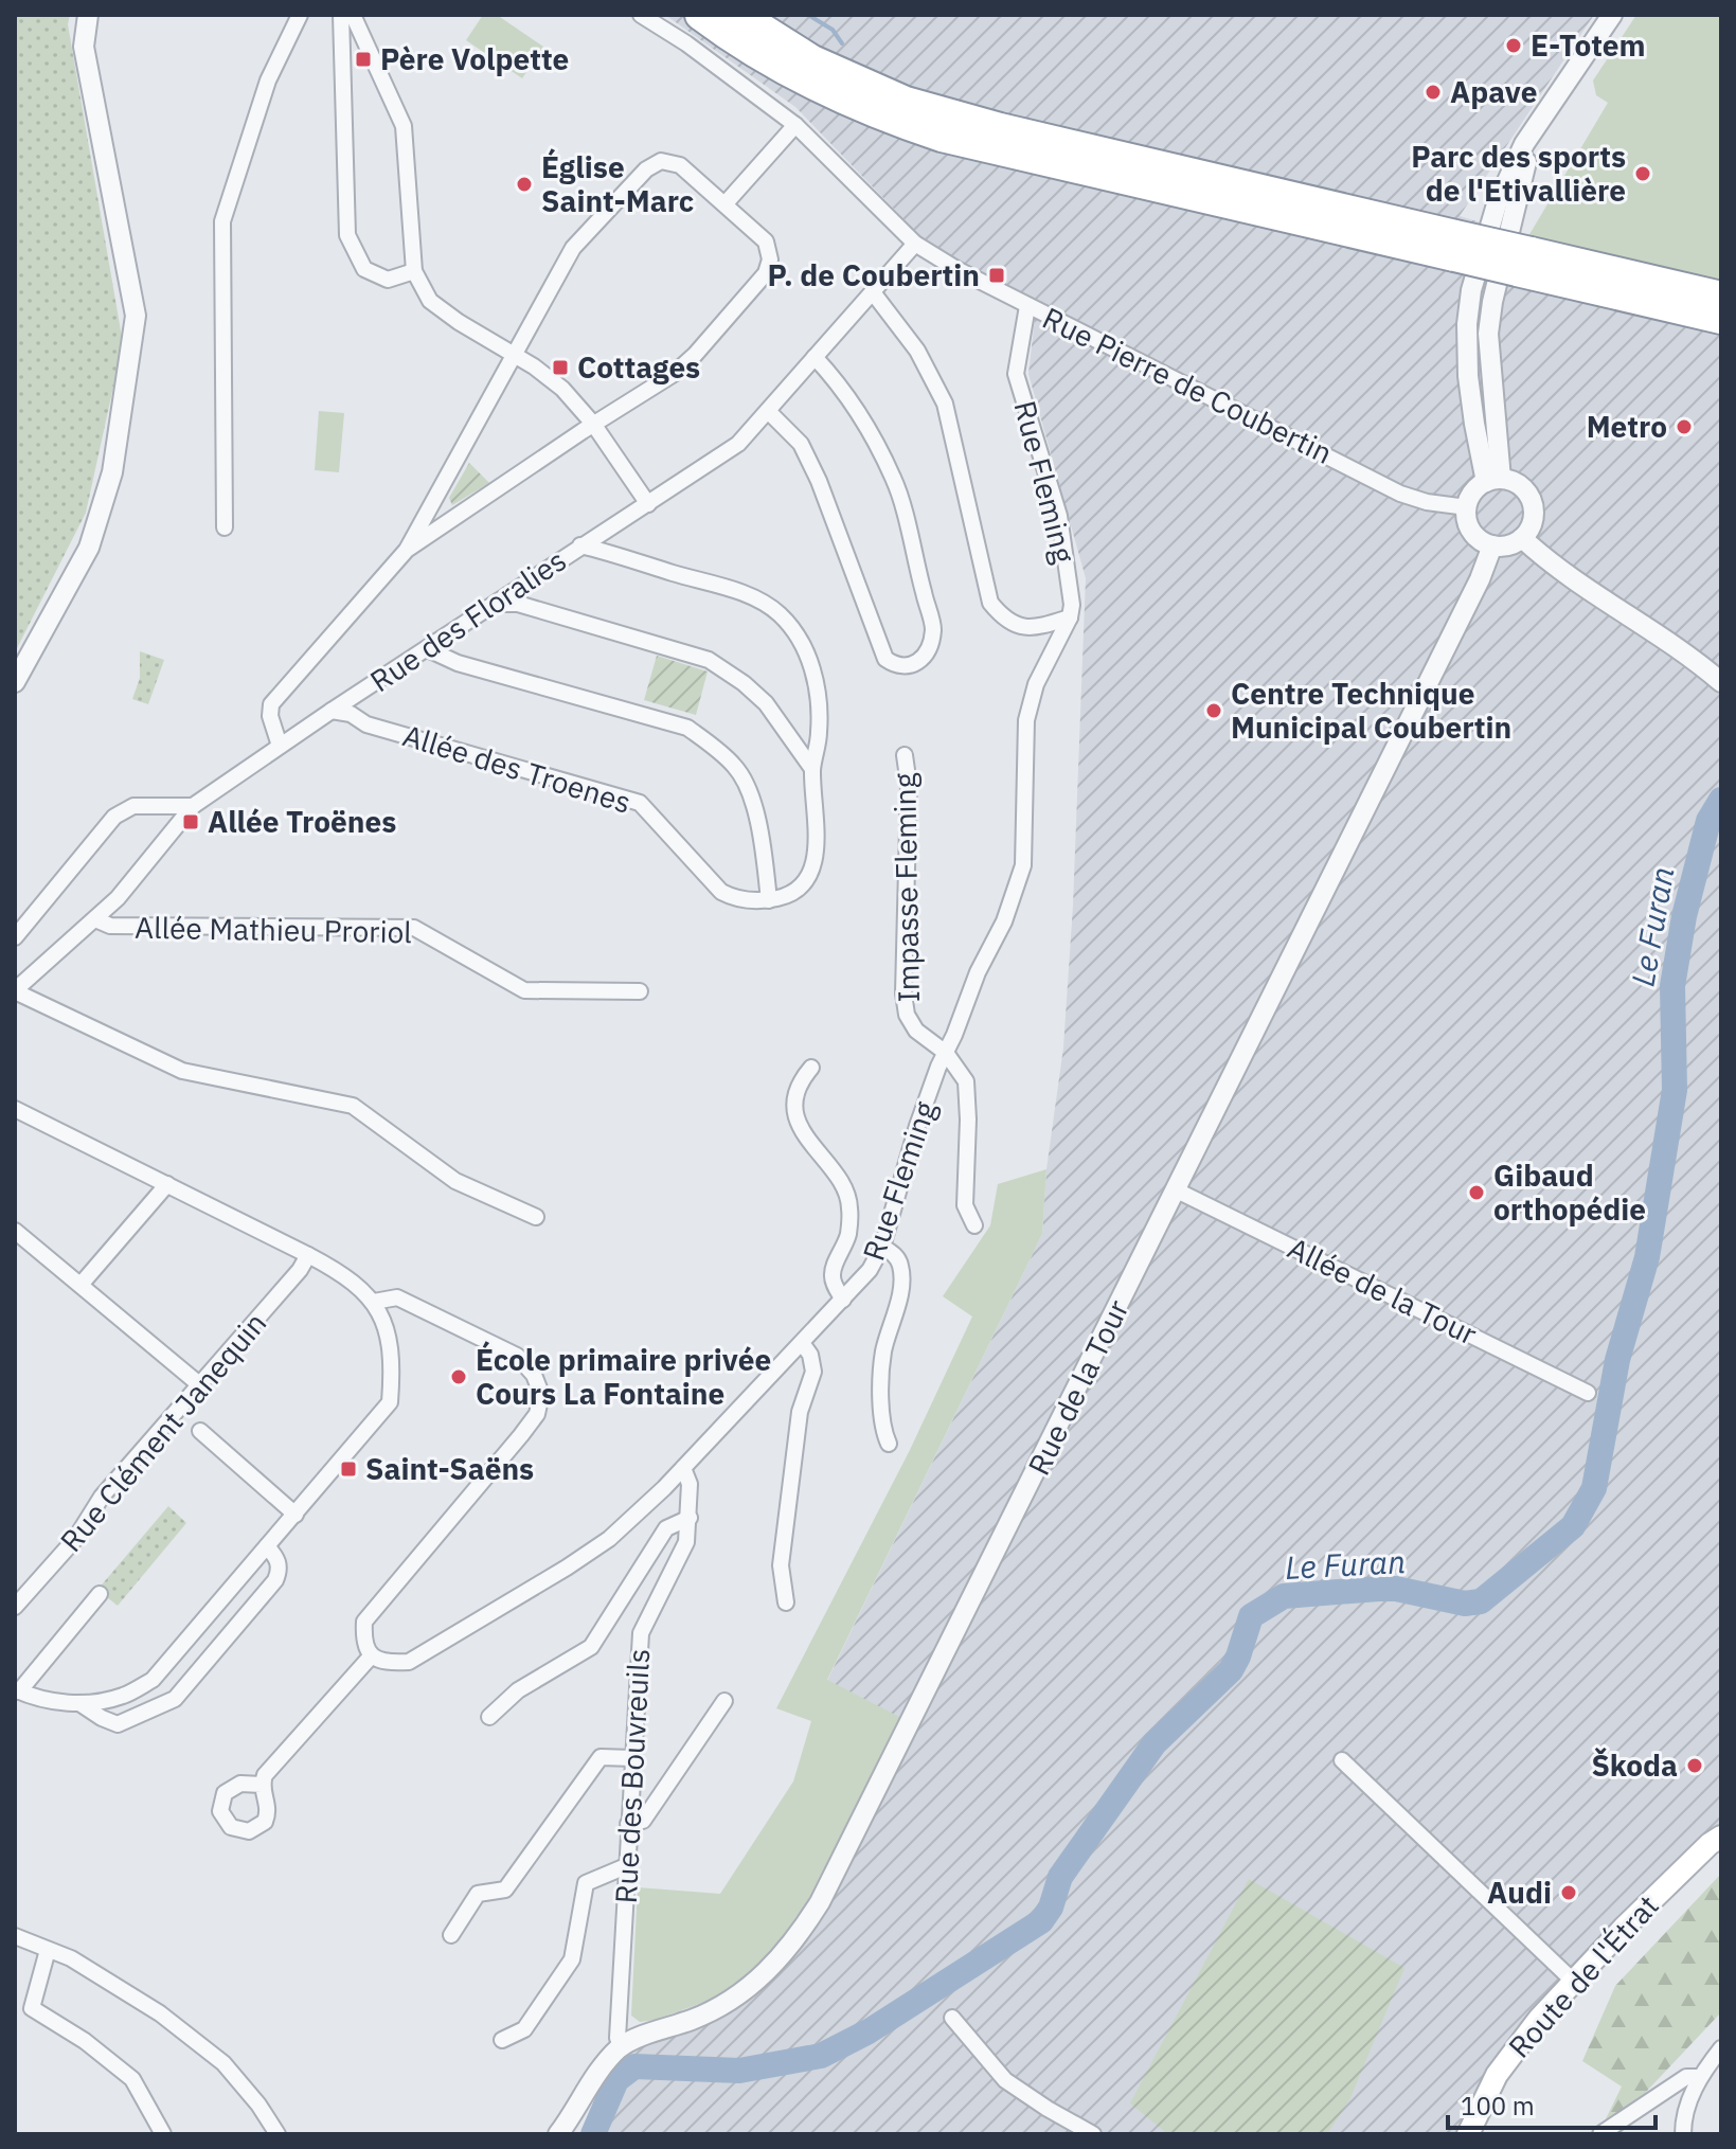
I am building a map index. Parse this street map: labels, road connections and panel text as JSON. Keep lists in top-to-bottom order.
{
  "streets": {
    "main road": ["Route de l'Étrat"],
    "street": [
      "Rue Pierre de Coubertin",
      "Rue Fleming",
      "Rue des Floralies",
      "Allée des Troenes",
      "Impasse Fleming",
      "Allée Mathieu Proriol",
      "Allée de la Tour",
      "Rue de la Tour",
      "Rue Clément Janequin",
      "Rue des Bouvreuils"
    ]
  },
  "crossings": [
    ["Rue Pierre de Coubertin", "Rue Fleming"],
    ["Rue Pierre de Coubertin", "Rue des Floralies"],
    ["Rue Pierre de Coubertin", "Rue de la Tour"],
    ["Rue Fleming", "Impasse Fleming"],
    ["Rue Fleming", "Rue des Bouvreuils"],
    ["Rue des Floralies", "Allée des Troenes"],
    ["Rue des Floralies", "Allée Mathieu Proriol"],
    ["Allée de la Tour", "Rue de la Tour"],
    ["Rue de la Tour", "Rue des Bouvreuils"]
  ],
  "water": ["Le Furan"],
  "places": {
    "other": [
      "E-Totem",
      "Apave",
      "Parc des sports de l'Etivallière",
      "Église Saint-Marc",
      "Metro",
      "Centre Technique Municipal Coubertin",
      "Gibaud orthopédie",
      "École primaire privée Cours La Fontaine",
      "Škoda",
      "Audi"
    ],
    "transit": [
      "Père Volpette",
      "P. de Coubertin",
      "Cottages",
      "Allée Troënes",
      "Saint-Saëns"
    ]
  },
  "scale_bar": "100 m"
}
